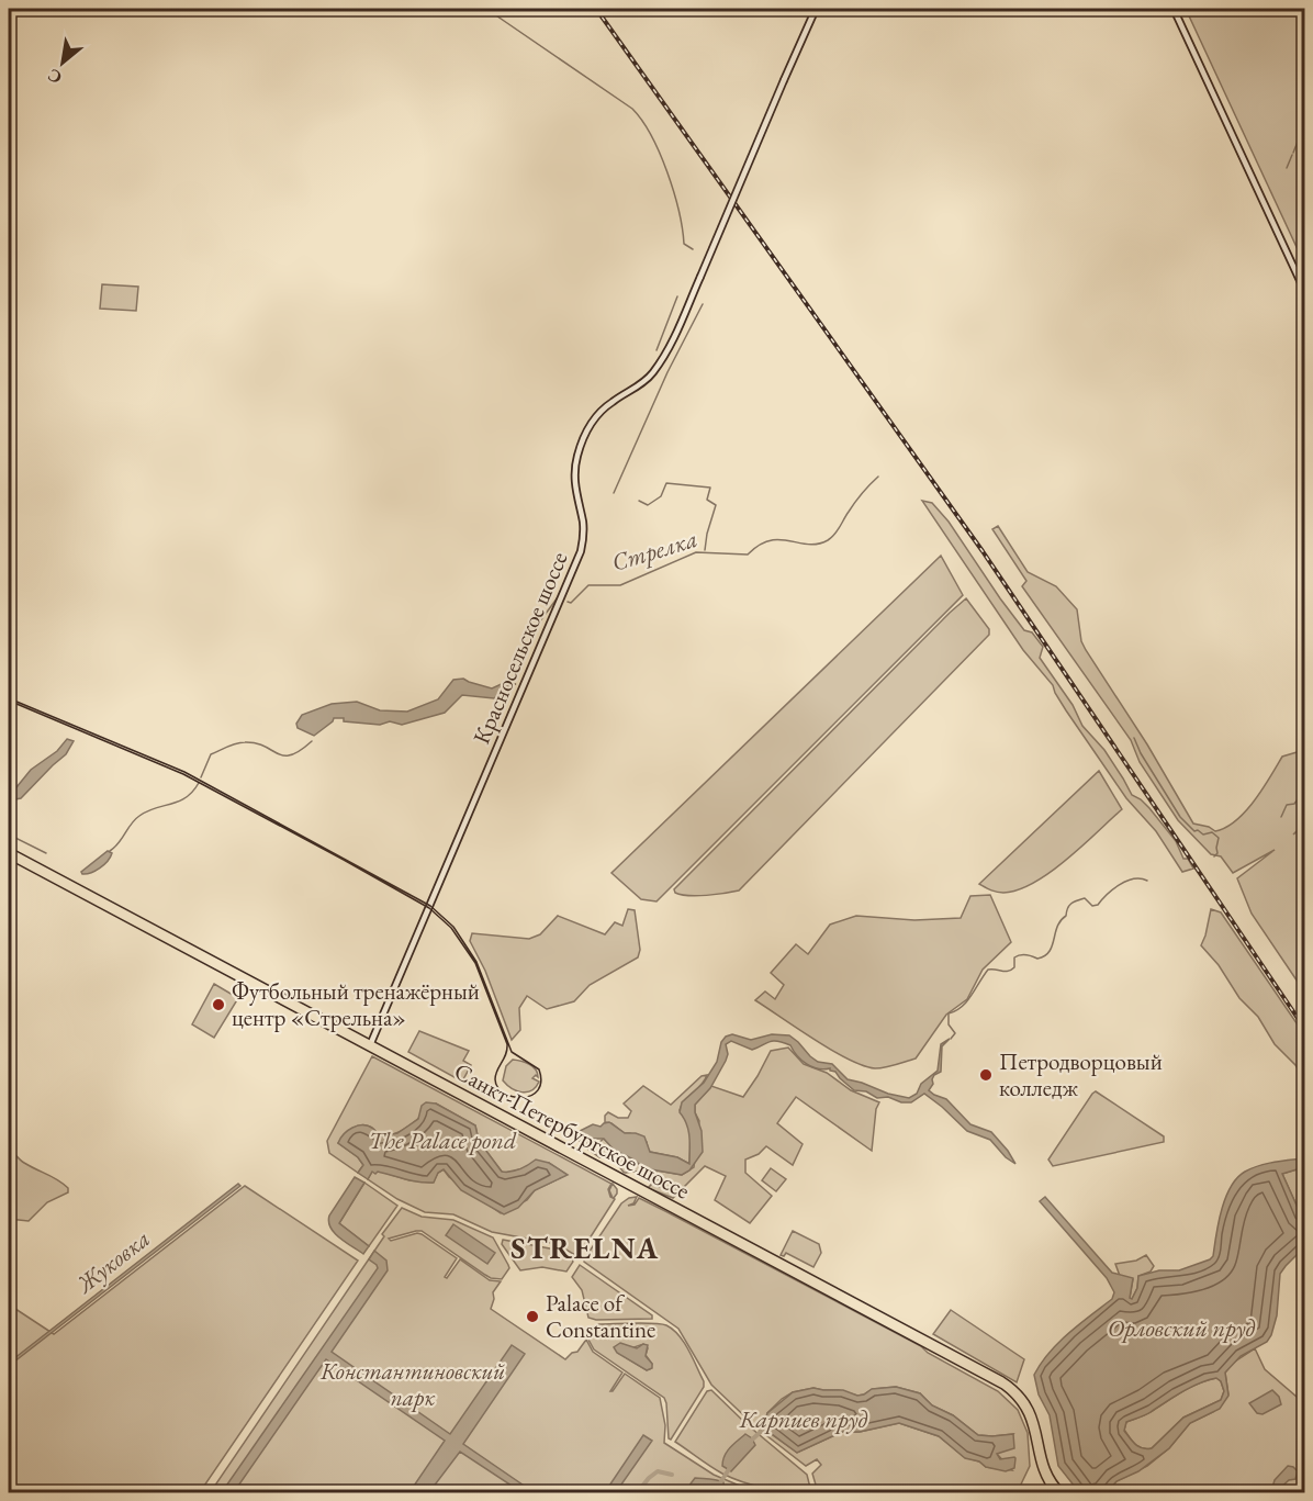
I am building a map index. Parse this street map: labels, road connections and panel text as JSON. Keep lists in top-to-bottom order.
{
  "streets": {
    "main road": ["Красносельское шоссе", "Санкт-Петербургское шоссе"]
  },
  "crossings": [
    ["Красносельское шоссе", "Санкт-Петербургское шоссе"]
  ],
  "districts": ["STRELNA"],
  "water": [
    "Стрелка",
    "The Palace pond",
    "Жуковка",
    "Орловский пруд",
    "Карпиев пруд"
  ],
  "parks": ["Константиновский парк"],
  "places": ["Футбольный тренажёрный центр «Стрельна»", "Петродворцовый колледж", "Palace of Constantine"],
  "north": "bottom left"
}
